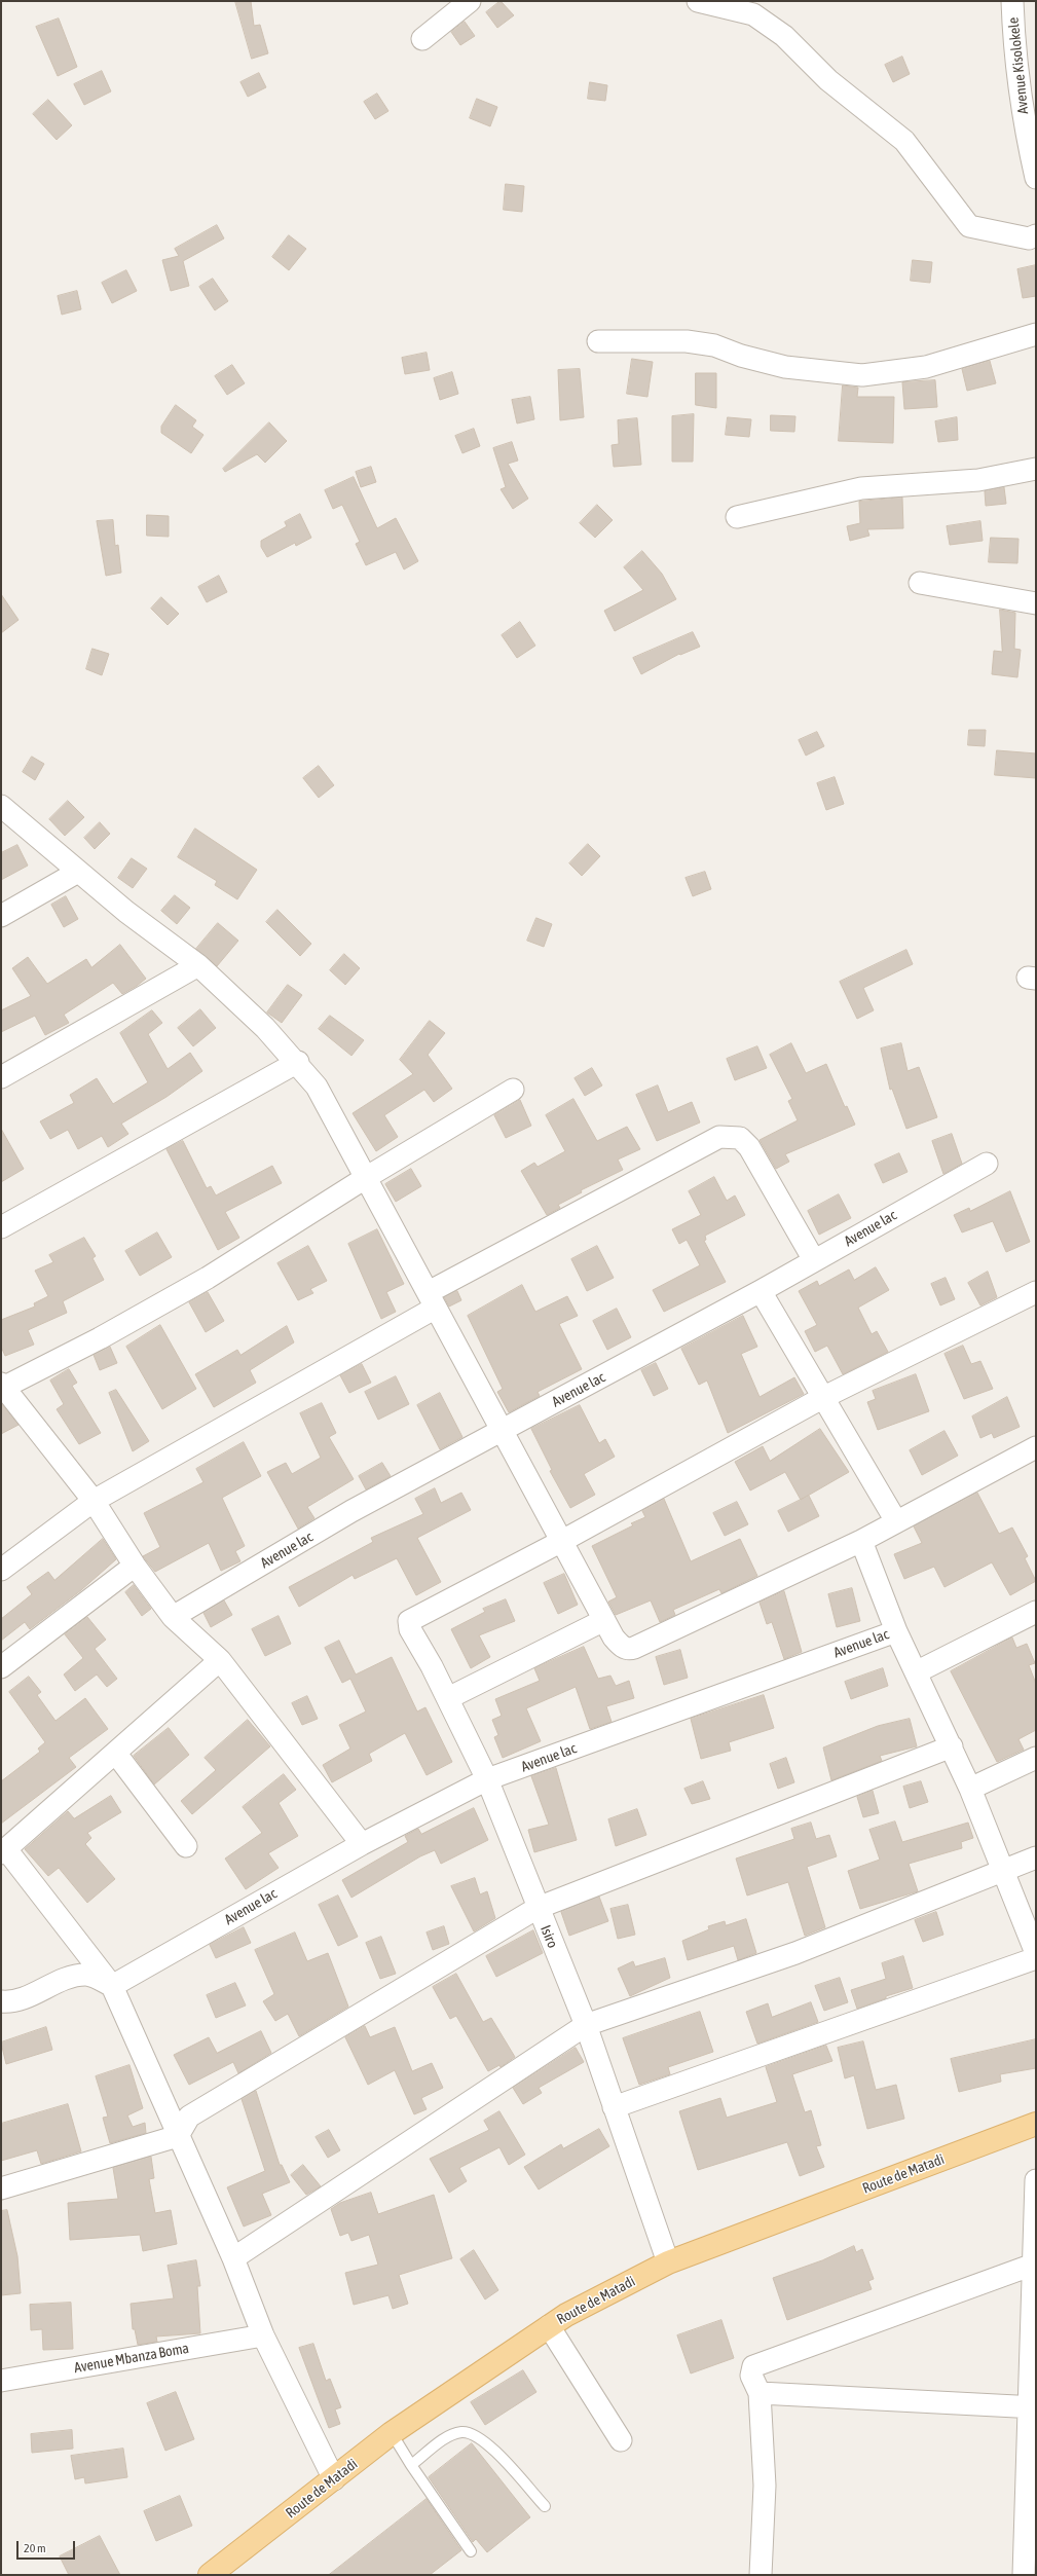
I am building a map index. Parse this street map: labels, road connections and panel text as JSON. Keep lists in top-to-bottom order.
{
  "streets": {
    "main road": ["Route de Matadi"],
    "street": [
      "Avenue Kisolokele",
      "Avenue lac",
      "Isiro",
      "Avenue Mbanza Boma"
    ]
  },
  "crossings": [
    ["Avenue lac", "Isiro"],
    ["Isiro", "Route de Matadi"]
  ],
  "scale_bar": "20 m"
}
